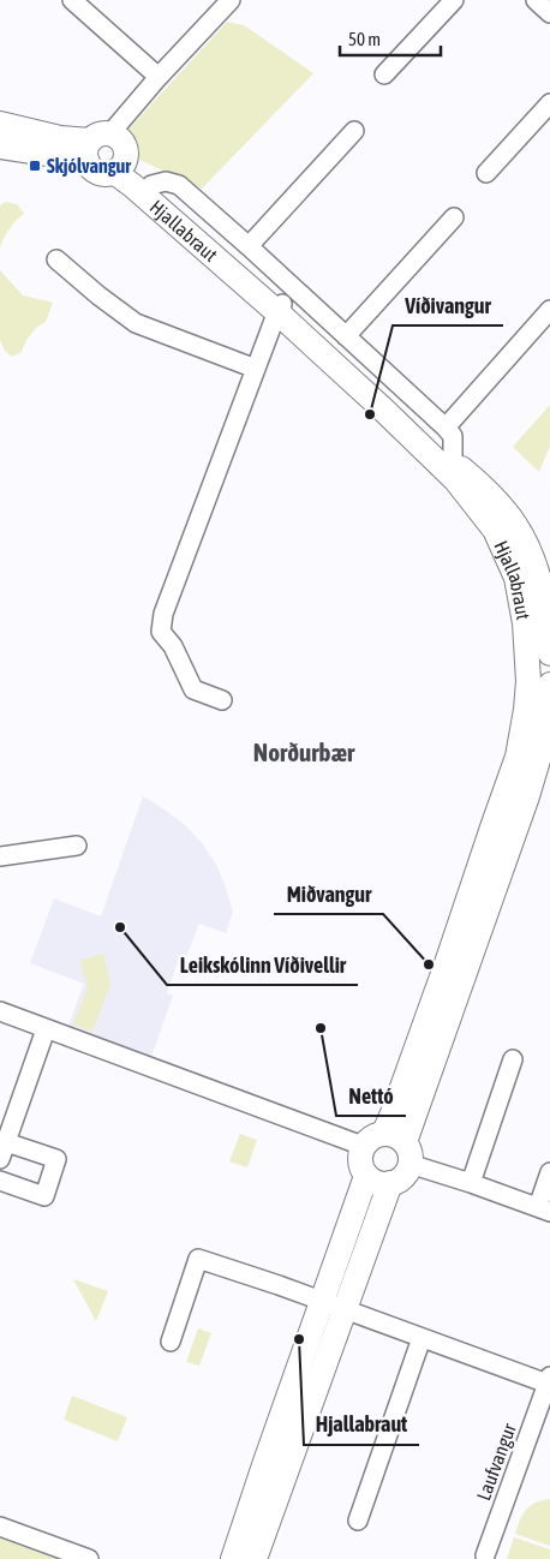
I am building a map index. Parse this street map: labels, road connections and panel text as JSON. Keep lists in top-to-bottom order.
{
  "streets": {
    "main road": ["Hjallabraut"],
    "street": ["Laufvangur"]
  },
  "districts": ["Norðurbær"],
  "places": {
    "transit": ["Skjólvangur"],
    "other": [
      "Víðivangur",
      "Leikskólinn Víðivellir",
      "Miðvangur",
      "Nettó",
      "Hjallabraut"
    ]
  },
  "scale_bar": "50 m"
}
